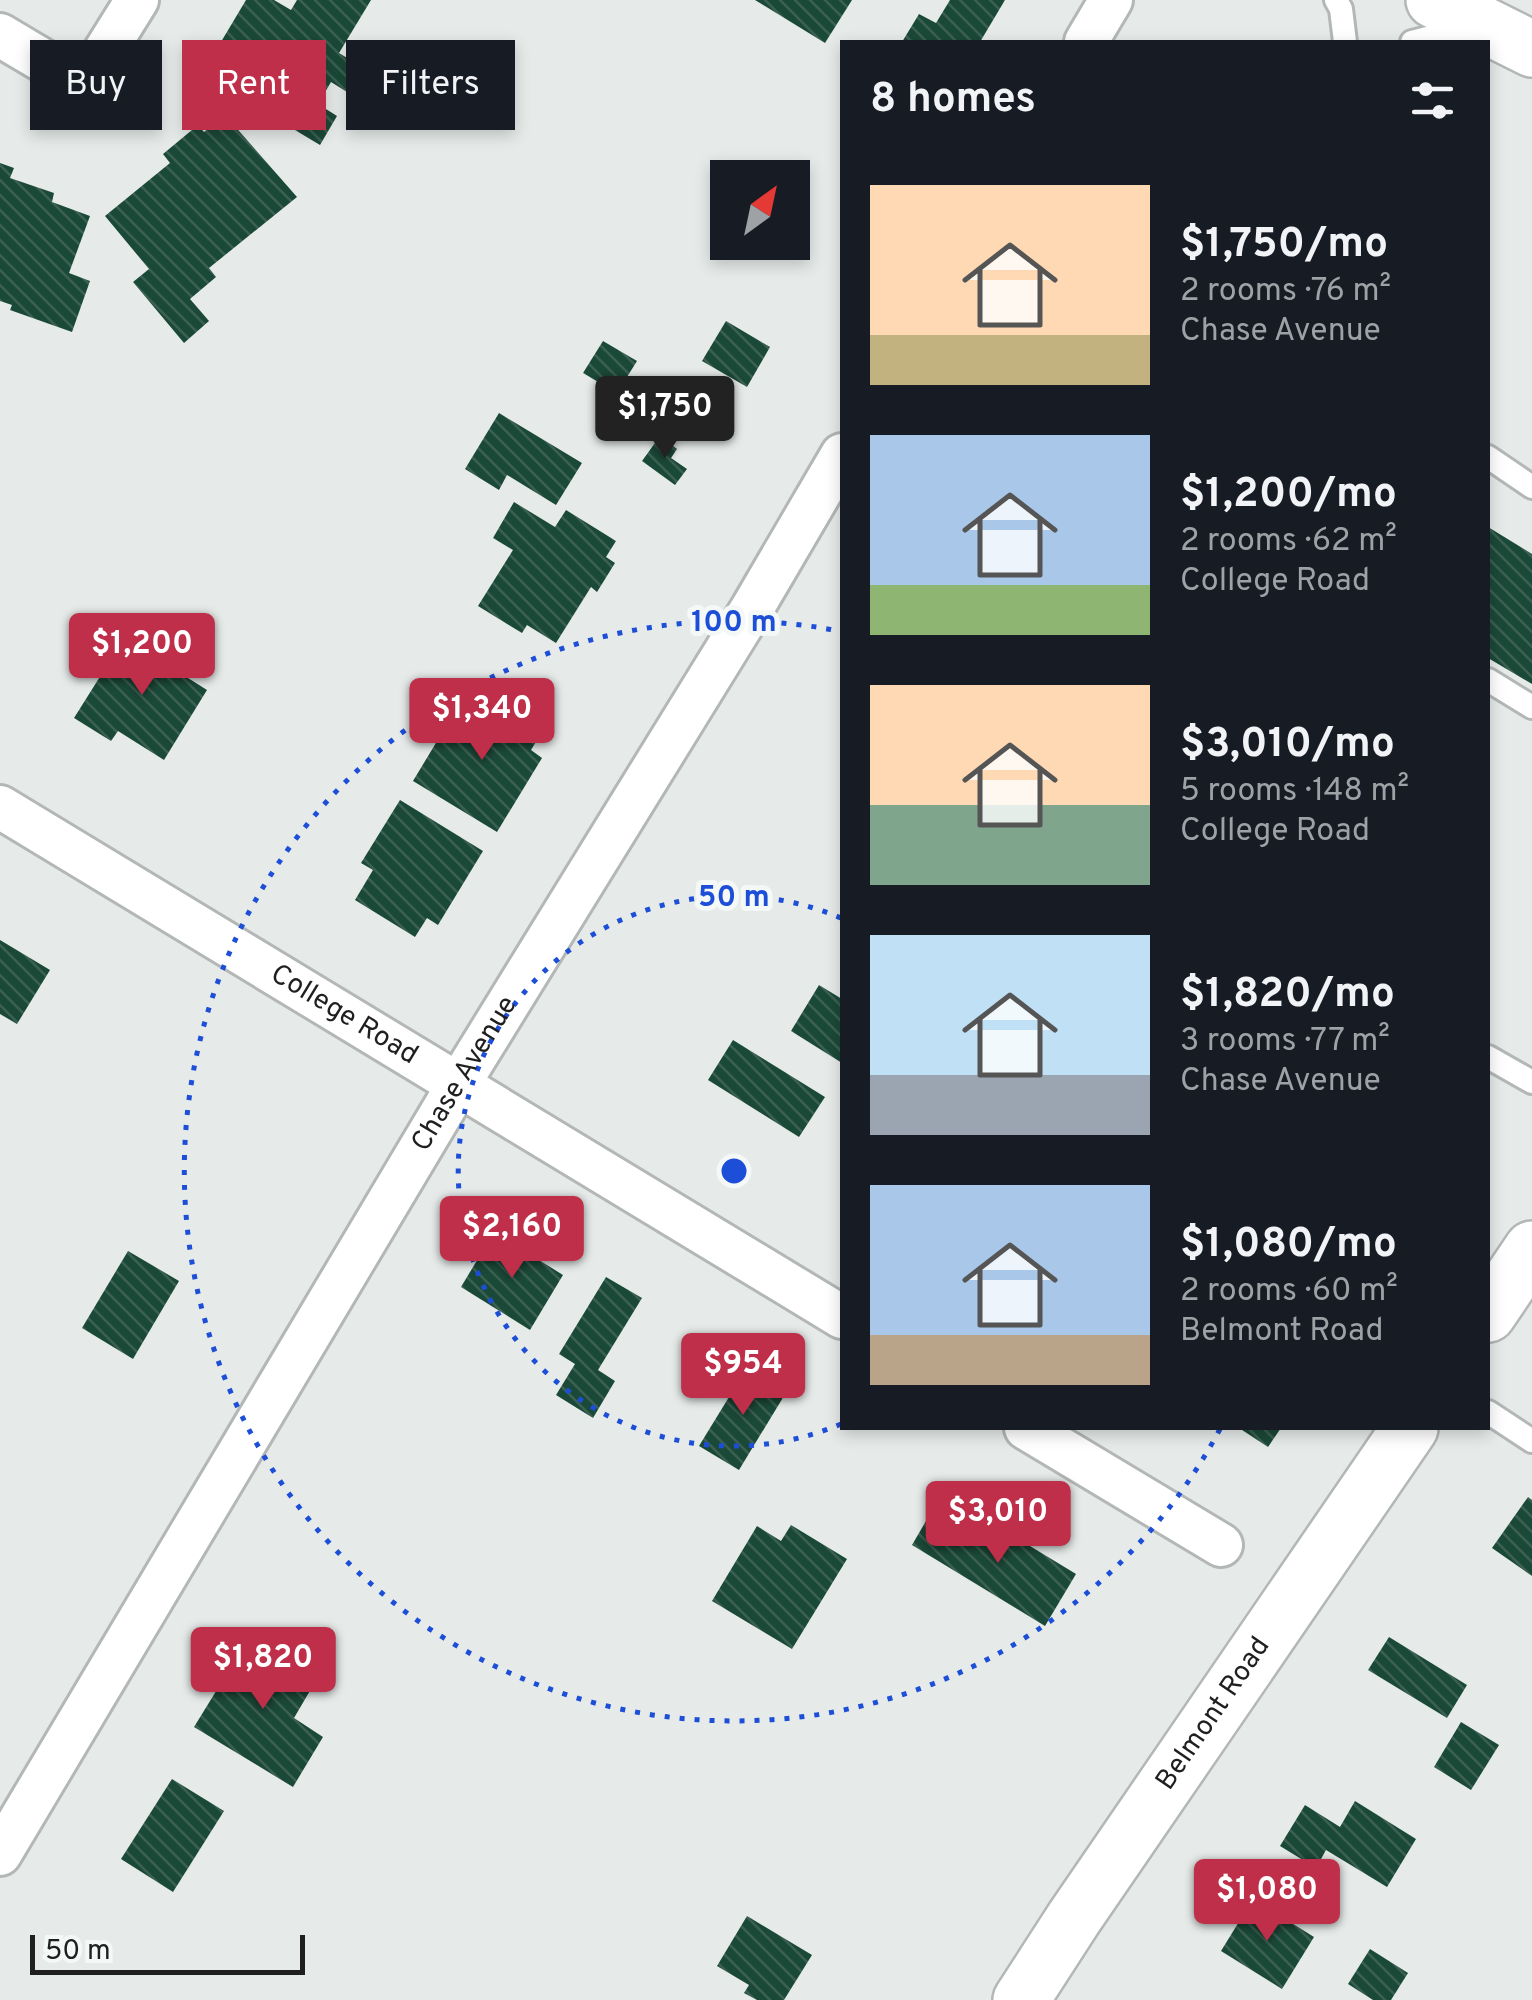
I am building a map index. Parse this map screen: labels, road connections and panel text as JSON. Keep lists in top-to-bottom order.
{
  "streets": {
    "main road": ["Belmont Road"],
    "street": ["College Road", "Chase Avenue"]
  },
  "crossings": [
    ["College Road", "Chase Avenue"]
  ],
  "scale_bar": "50 m",
  "north": "top right",
  "page": {
    "chip": ["Buy", "Rent", "Filters"],
    "heading": "8 homes",
    "list": [
      {
        "name": "$1,750/mo",
        "note": "2 rooms · 76 m² · Chase Avenue"
      },
      {
        "name": "$1,200/mo",
        "note": "2 rooms · 62 m² · College Road"
      },
      {
        "name": "$3,010/mo",
        "note": "5 rooms · 148 m² · College Road"
      },
      {
        "name": "$1,820/mo",
        "note": "3 rooms · 77 m² · Chase Avenue"
      },
      {
        "name": "$1,080/mo",
        "note": "2 rooms · 60 m² · Belmont Road"
      }
    ],
    "price": [
      "$1,750",
      "$1,200",
      "$1,340",
      "$2,160",
      "$954",
      "$3,010",
      "$1,820",
      "$1,080"
    ],
    "scale": "50 m"
  },
  "rings": ["100 m", "50 m"]
}
